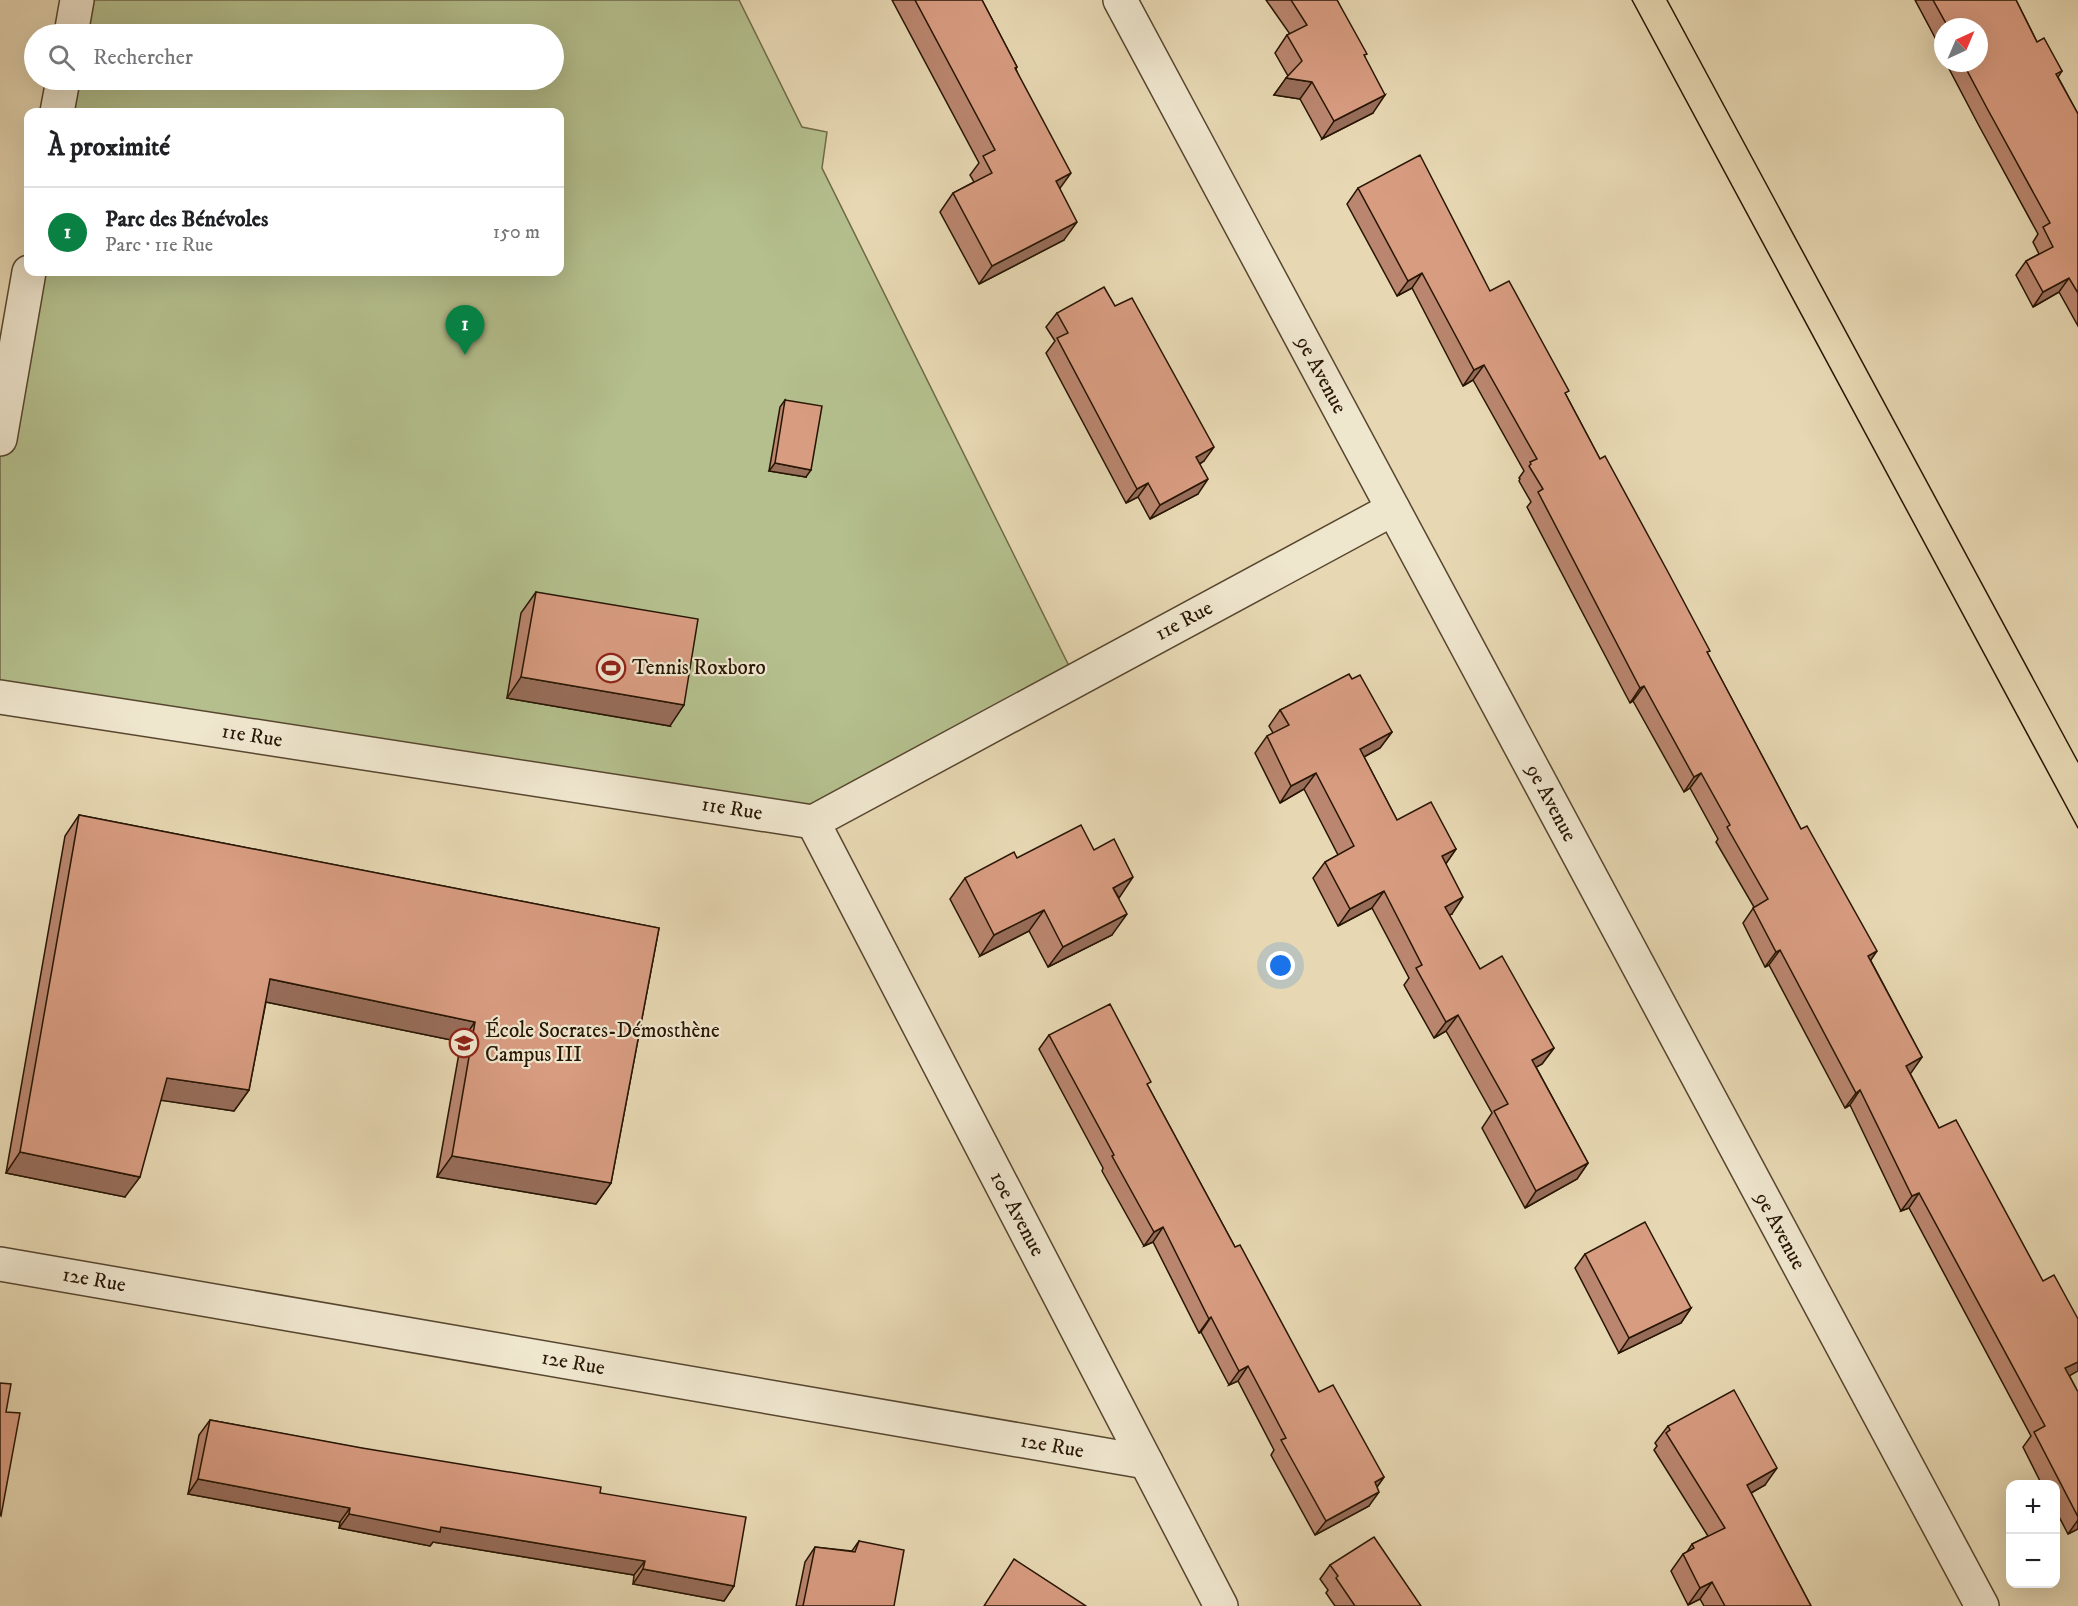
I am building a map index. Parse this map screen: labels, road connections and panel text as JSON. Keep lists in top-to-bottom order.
{
  "streets": {
    "street": [
      "9e Avenue",
      "11e Rue",
      "10e Avenue",
      "12e Rue"
    ]
  },
  "crossings": [
    ["9e Avenue", "11e Rue"],
    ["11e Rue", "10e Avenue"],
    ["10e Avenue", "12e Rue"]
  ],
  "places": {
    "sports": ["Tennis Roxboro"],
    "school or university": ["École Socrates-Démosthène Campus III"]
  },
  "north": "top right",
  "page": {
    "search": "Rechercher",
    "heading": "À proximité",
    "list": [
      {
        "mark": "1",
        "name": "Parc des Bénévoles",
        "note": "Parc · 11e Rue",
        "value": "150 m"
      }
    ],
    "pins": "1",
    "map_buttons": ["+", "−"]
  }
}
